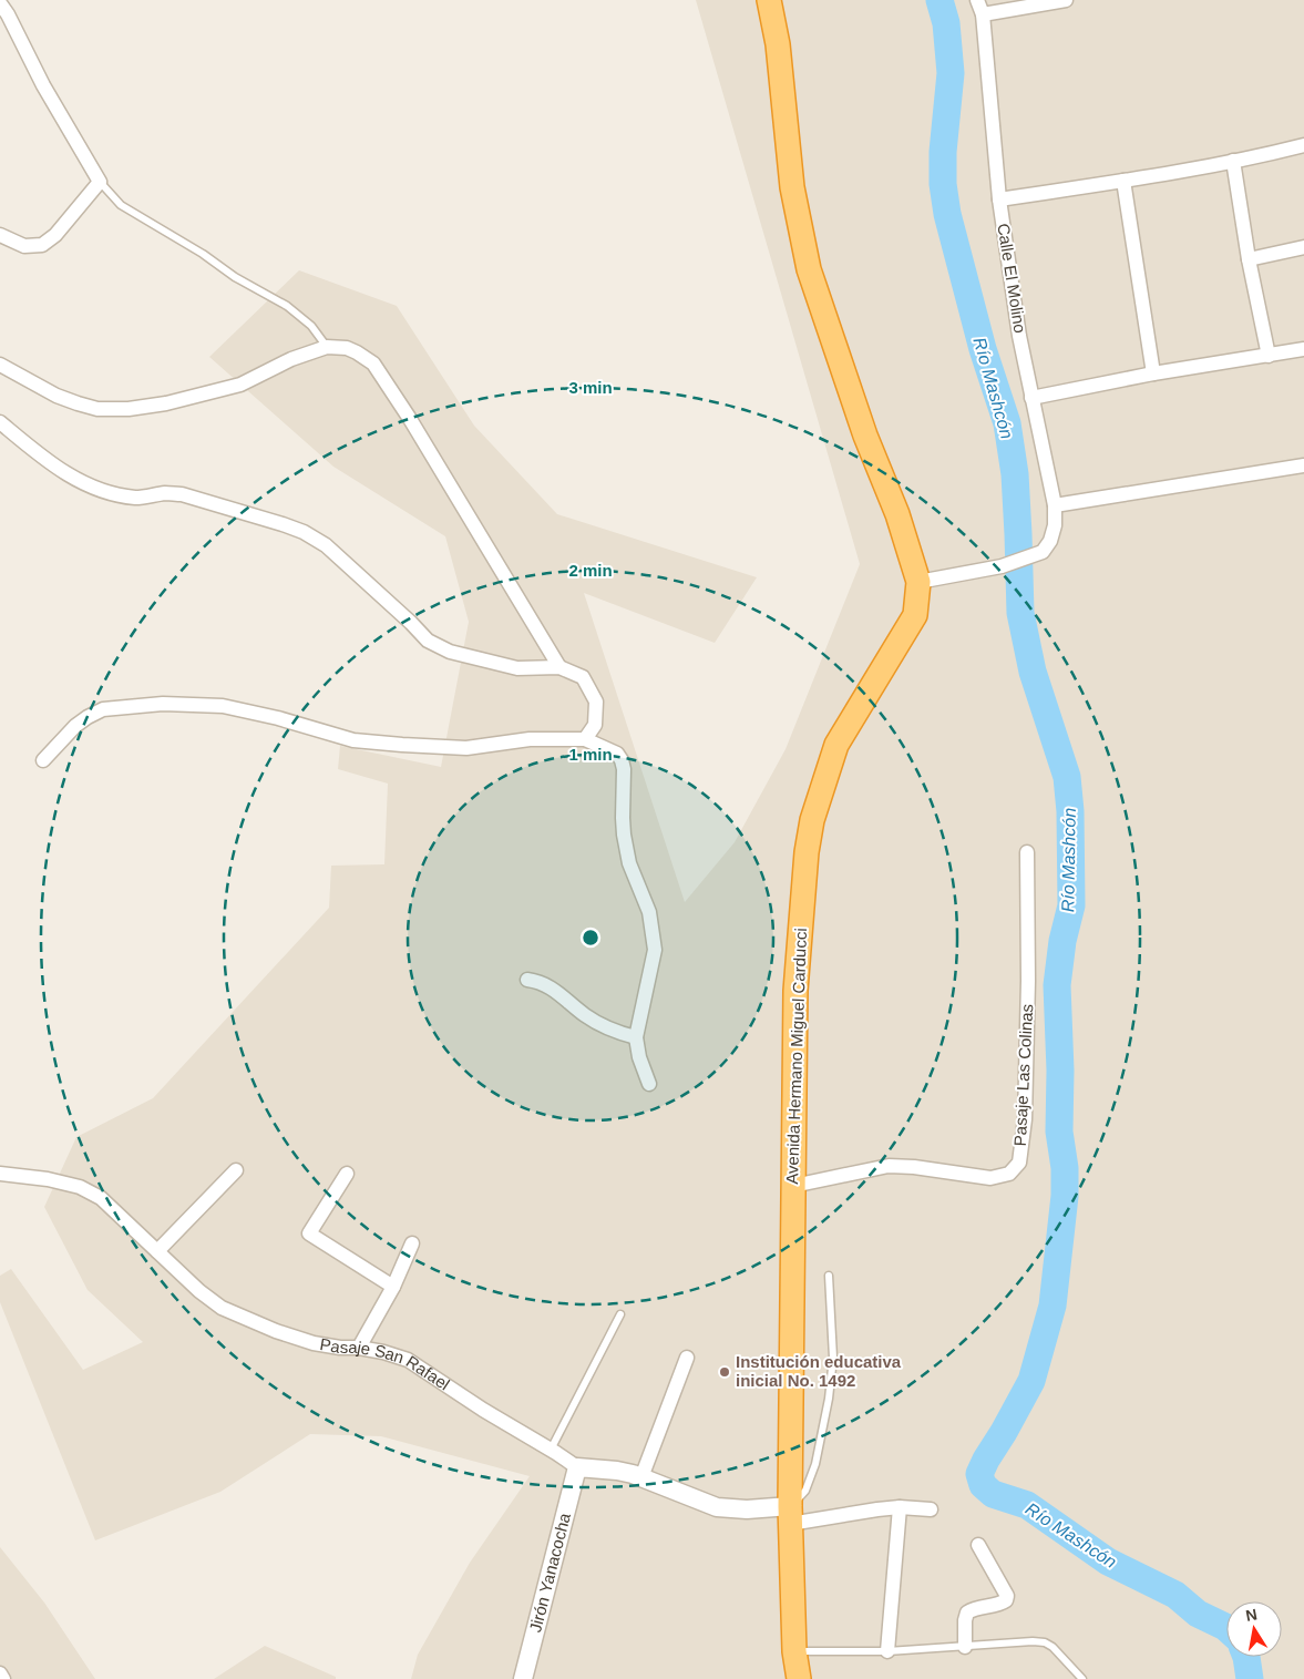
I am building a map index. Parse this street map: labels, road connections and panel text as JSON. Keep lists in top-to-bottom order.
{
  "streets": {
    "highway": ["Avenida Hermano Miguel Carducci"],
    "street": [
      "Calle El Molino",
      "Pasaje Las Colinas",
      "Pasaje San Rafael",
      "Jirón Yanacocha"
    ]
  },
  "crossings": [
    ["Calle El Molino", "Avenida Hermano Miguel Carducci"],
    ["Avenida Hermano Miguel Carducci", "Pasaje Las Colinas"],
    ["Avenida Hermano Miguel Carducci", "Pasaje San Rafael"],
    ["Pasaje San Rafael", "Jirón Yanacocha"]
  ],
  "water": ["Río Mashcón"],
  "places": ["Institución educativa inicial No. 1492"],
  "north": "top",
  "rings": ["3 min", "2 min", "1 min"]
}
